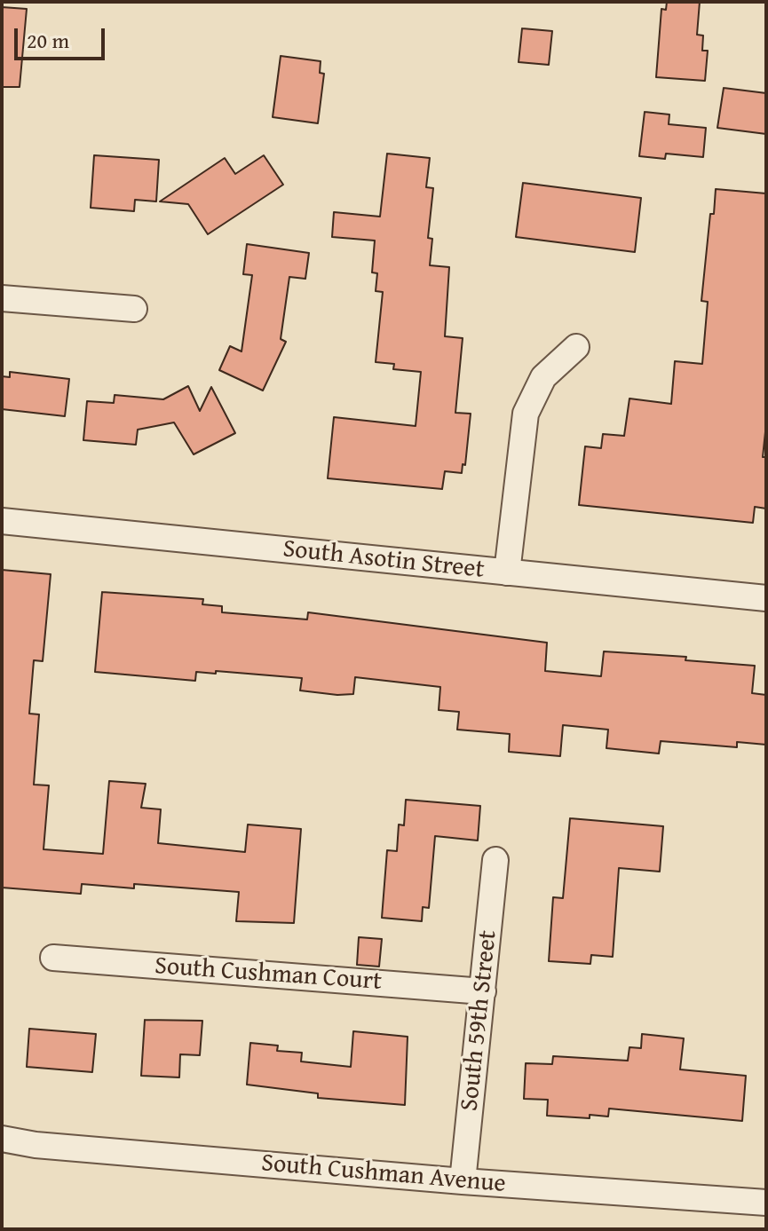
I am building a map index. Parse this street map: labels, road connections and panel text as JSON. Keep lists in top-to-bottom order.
{
  "streets": {
    "street": [
      "South Asotin Street",
      "South Cushman Court",
      "South 59th Street",
      "South Cushman Avenue"
    ]
  },
  "crossings": [
    ["South Cushman Court", "South 59th Street"],
    ["South 59th Street", "South Cushman Avenue"]
  ],
  "scale_bar": "20 m"
}
